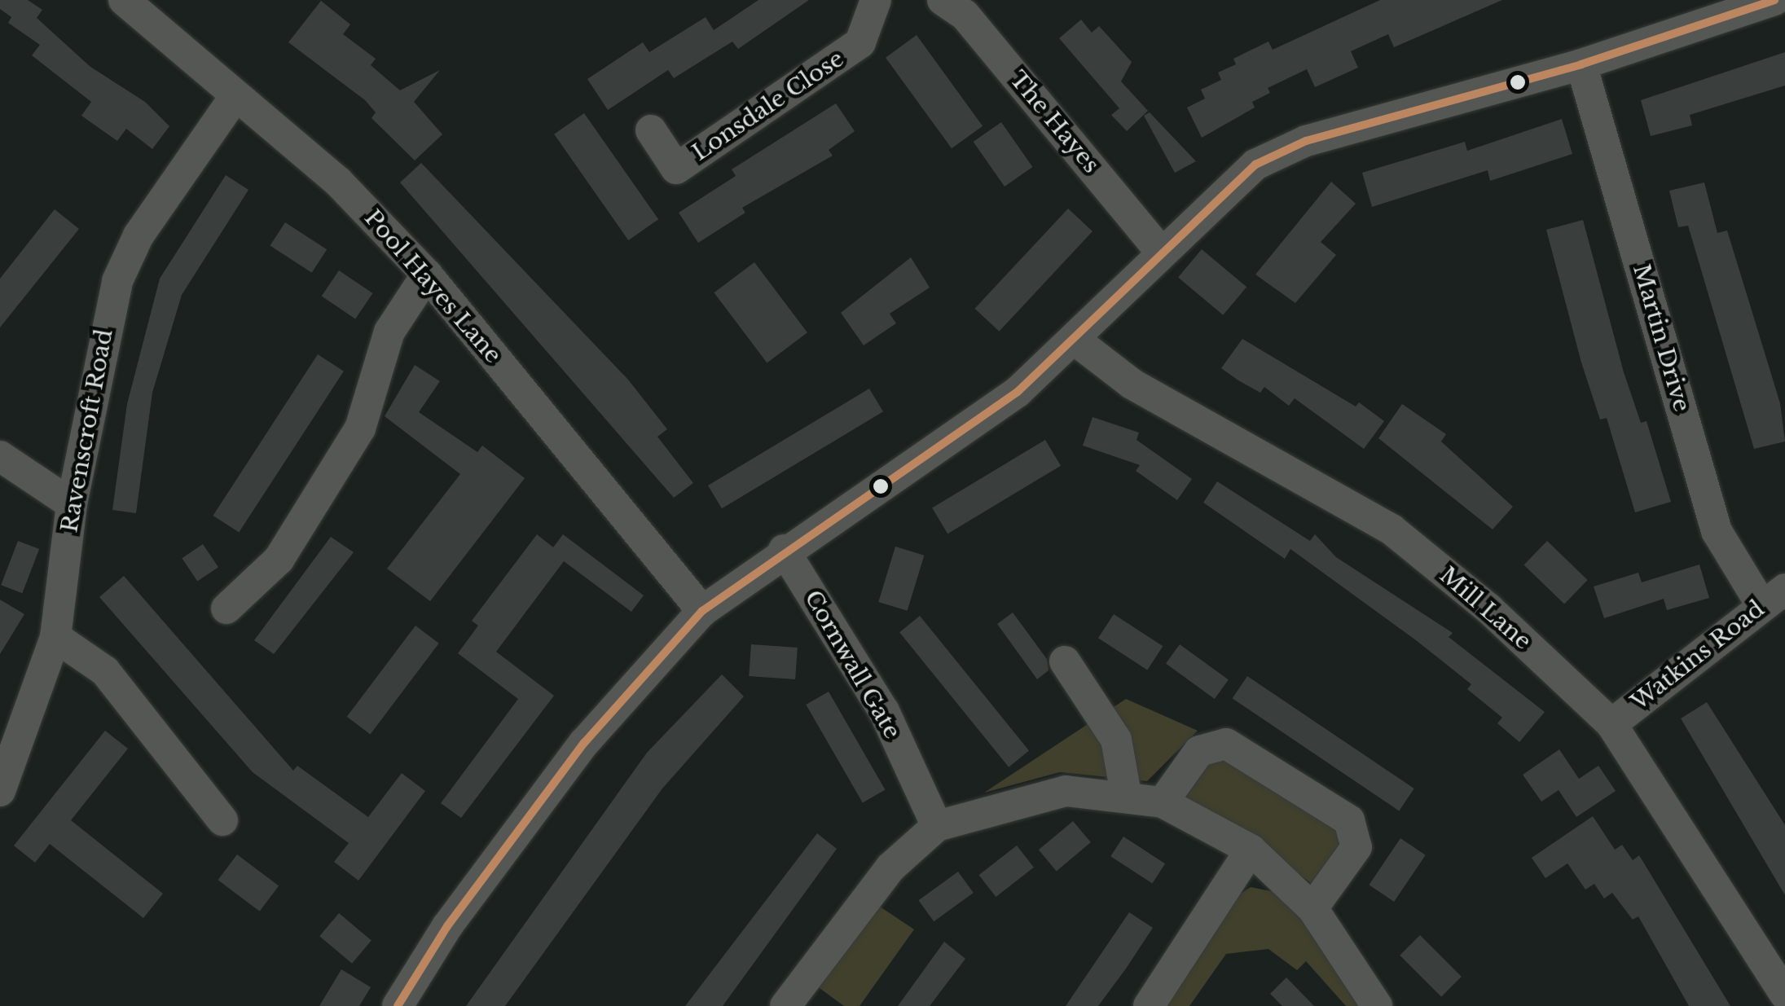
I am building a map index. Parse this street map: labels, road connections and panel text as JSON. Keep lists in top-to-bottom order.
{
  "streets": {
    "street": [
      "Lonsdale Close",
      "The Hayes",
      "Pool Hayes Lane",
      "Martin Drive",
      "Ravenscroft Road",
      "Mill Lane",
      "Watkins Road",
      "Cornwall Gate"
    ]
  },
  "crossings": [
    ["Pool Hayes Lane", "Ravenscroft Road"],
    ["Martin Drive", "Watkins Road"],
    ["Mill Lane", "Watkins Road"]
  ]
}
